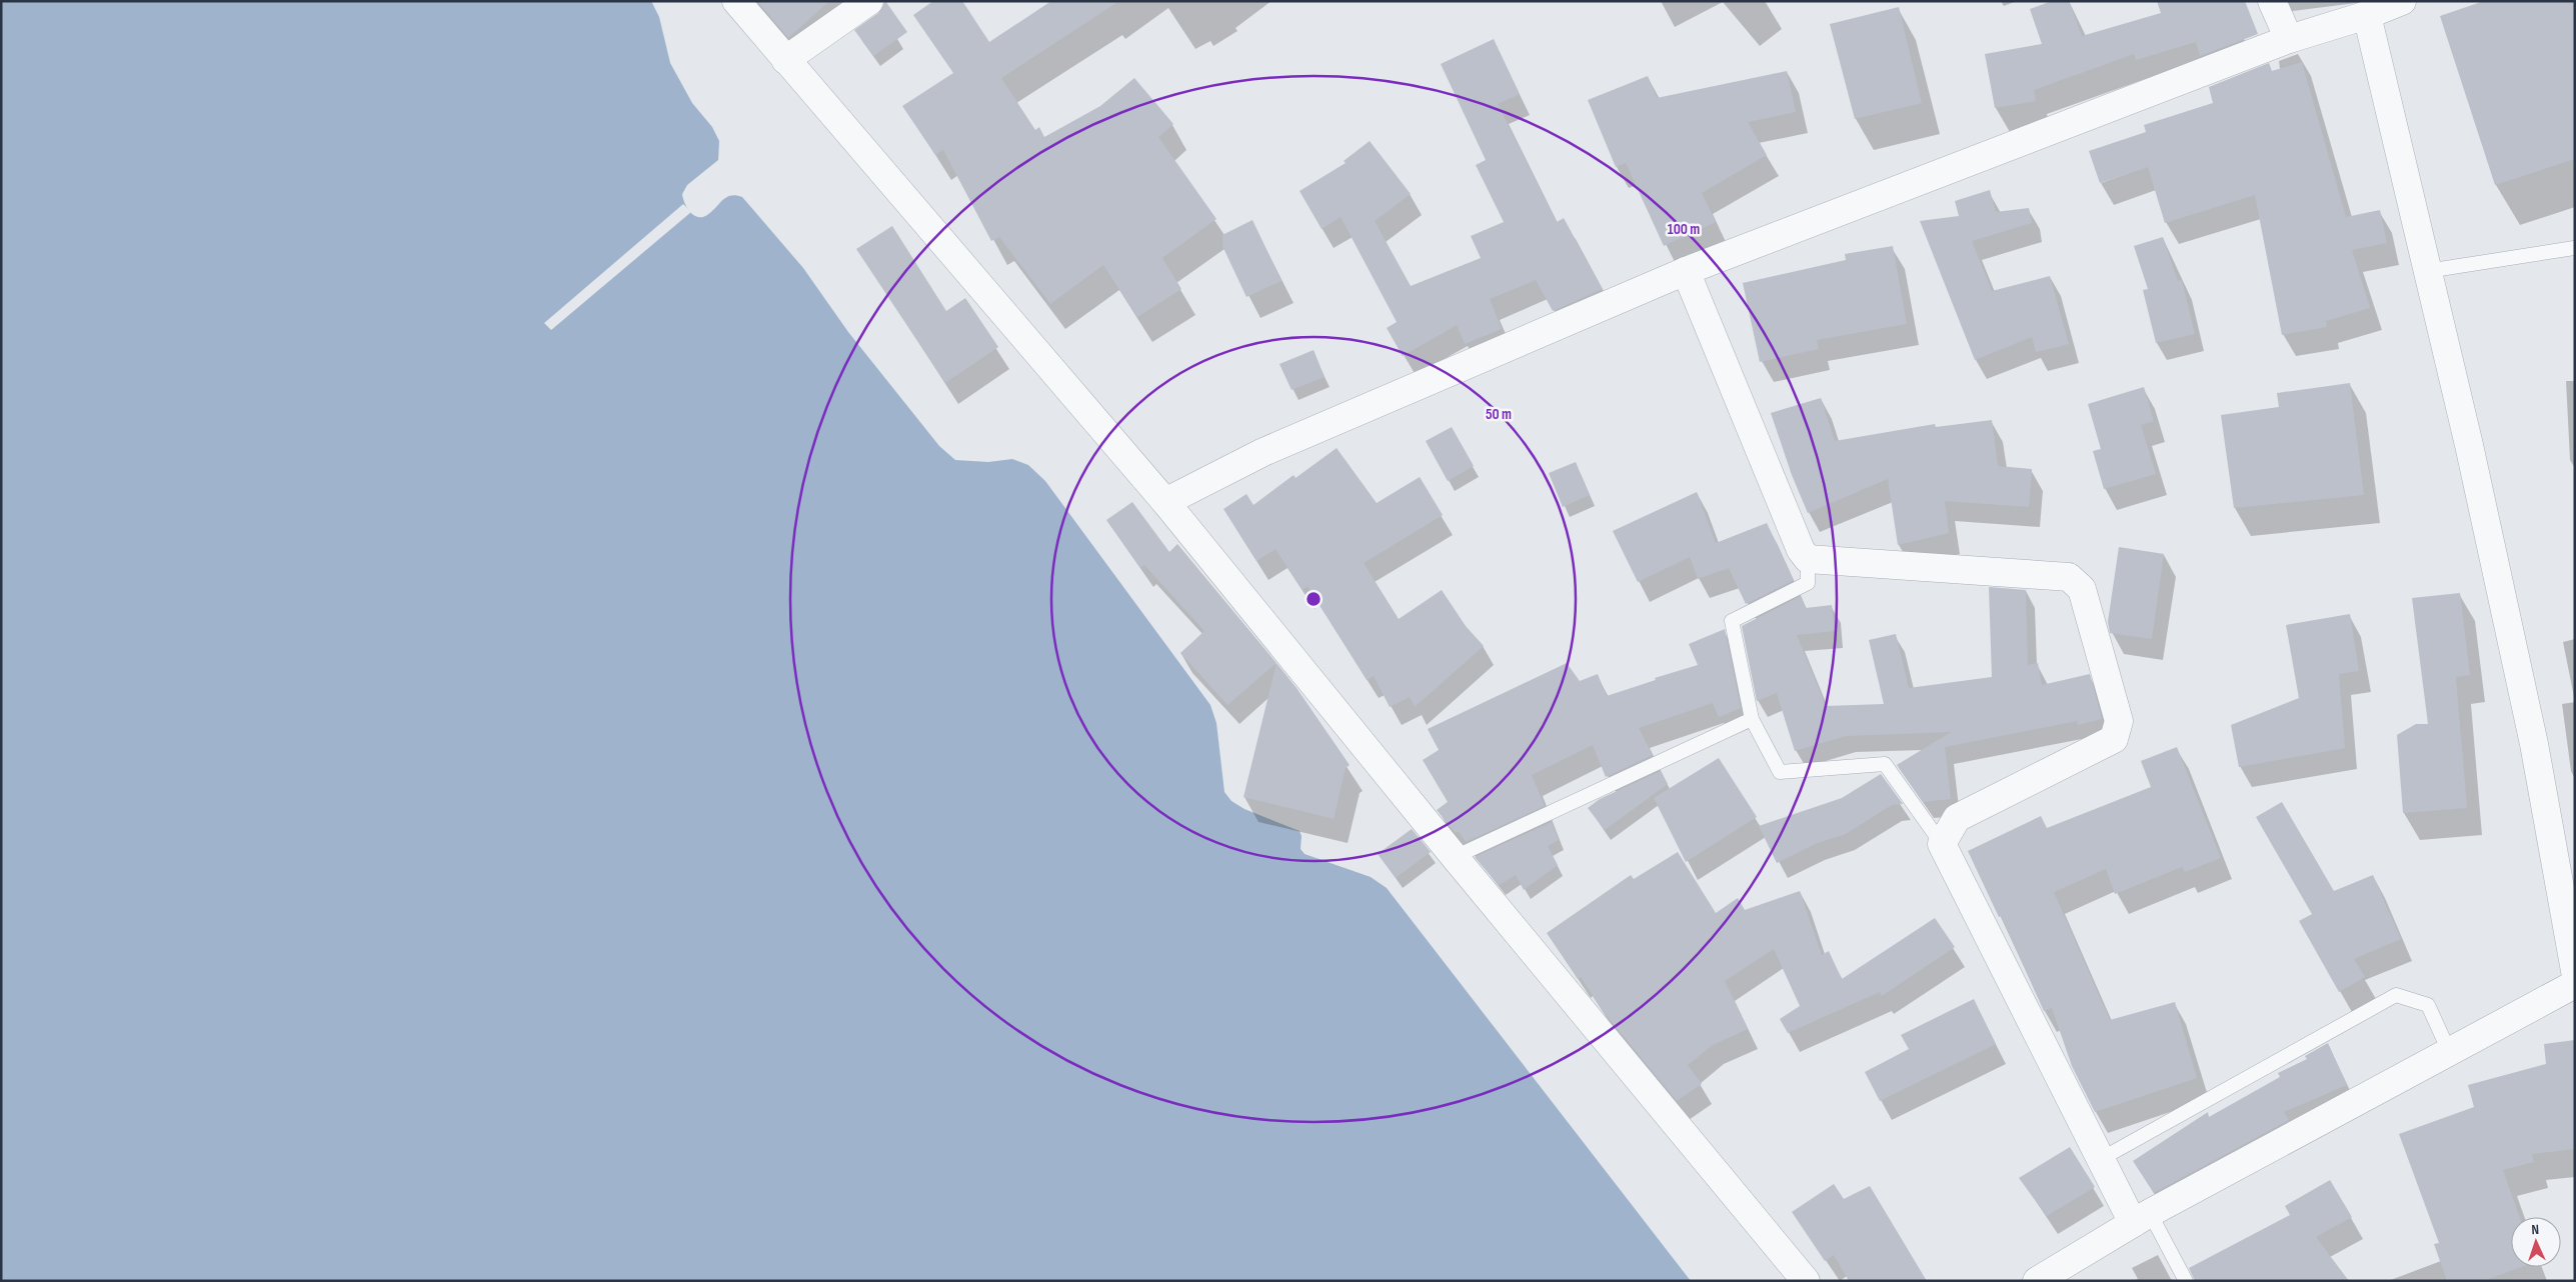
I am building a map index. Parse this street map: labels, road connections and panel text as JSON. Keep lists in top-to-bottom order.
{
  "north": "top",
  "rings": ["100 m", "50 m"]
}
